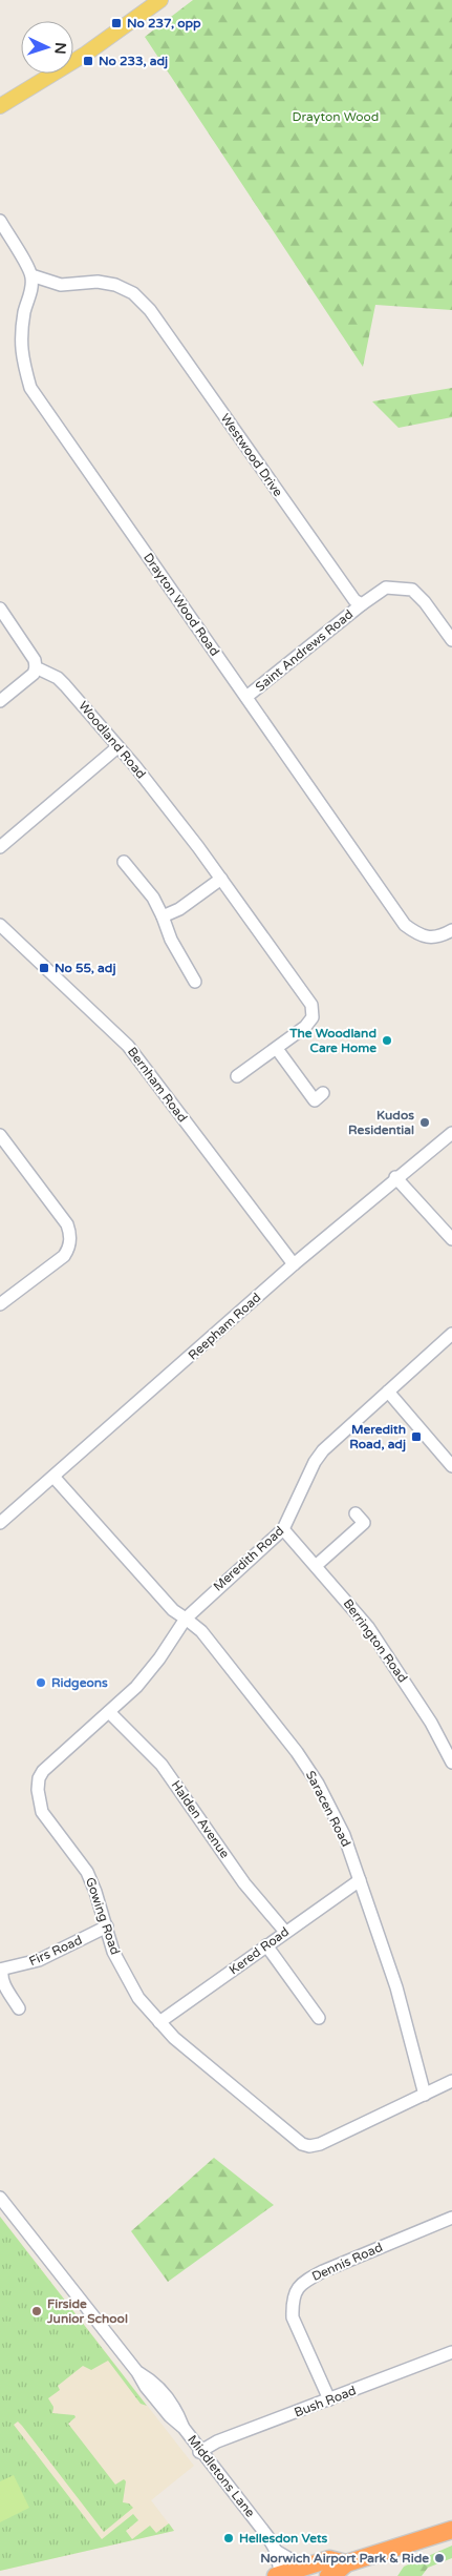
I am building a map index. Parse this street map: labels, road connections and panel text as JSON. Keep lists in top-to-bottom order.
{
  "streets": {
    "street": [
      "Westwood Drive",
      "Drayton Wood Road",
      "Saint Andrews Road",
      "Woodland Road",
      "Bernham Road",
      "Reepham Road",
      "Meredith Road",
      "Berrington Road",
      "Saracen Road",
      "Halden Avenue",
      "Gowing Road",
      "Firs Road",
      "Kered Road",
      "Dennis Road",
      "Bush Road",
      "Middletons Lane"
    ]
  },
  "crossings": [
    ["Westwood Drive", "Drayton Wood Road"],
    ["Westwood Drive", "Saint Andrews Road"],
    ["Drayton Wood Road", "Saint Andrews Road"],
    ["Bernham Road", "Reepham Road"],
    ["Meredith Road", "Berrington Road"],
    ["Meredith Road", "Saracen Road"],
    ["Meredith Road", "Gowing Road"],
    ["Saracen Road", "Gowing Road"],
    ["Saracen Road", "Kered Road"],
    ["Halden Avenue", "Gowing Road"],
    ["Halden Avenue", "Kered Road"],
    ["Gowing Road", "Firs Road"],
    ["Gowing Road", "Kered Road"],
    ["Dennis Road", "Bush Road"],
    ["Bush Road", "Middletons Lane"]
  ],
  "parks": ["Drayton Wood"],
  "places": {
    "transit": [
      "No 237, opp",
      "No 233, adj",
      "No 55, adj",
      "Meredith Road, adj"
    ],
    "other": [
      "The Woodland Care Home",
      "Kudos Residential",
      "Ridgeons",
      "Firside Junior School",
      "Hellesdon Vets",
      "Norwich Airport Park & Ride"
    ]
  },
  "north": "right"
}
